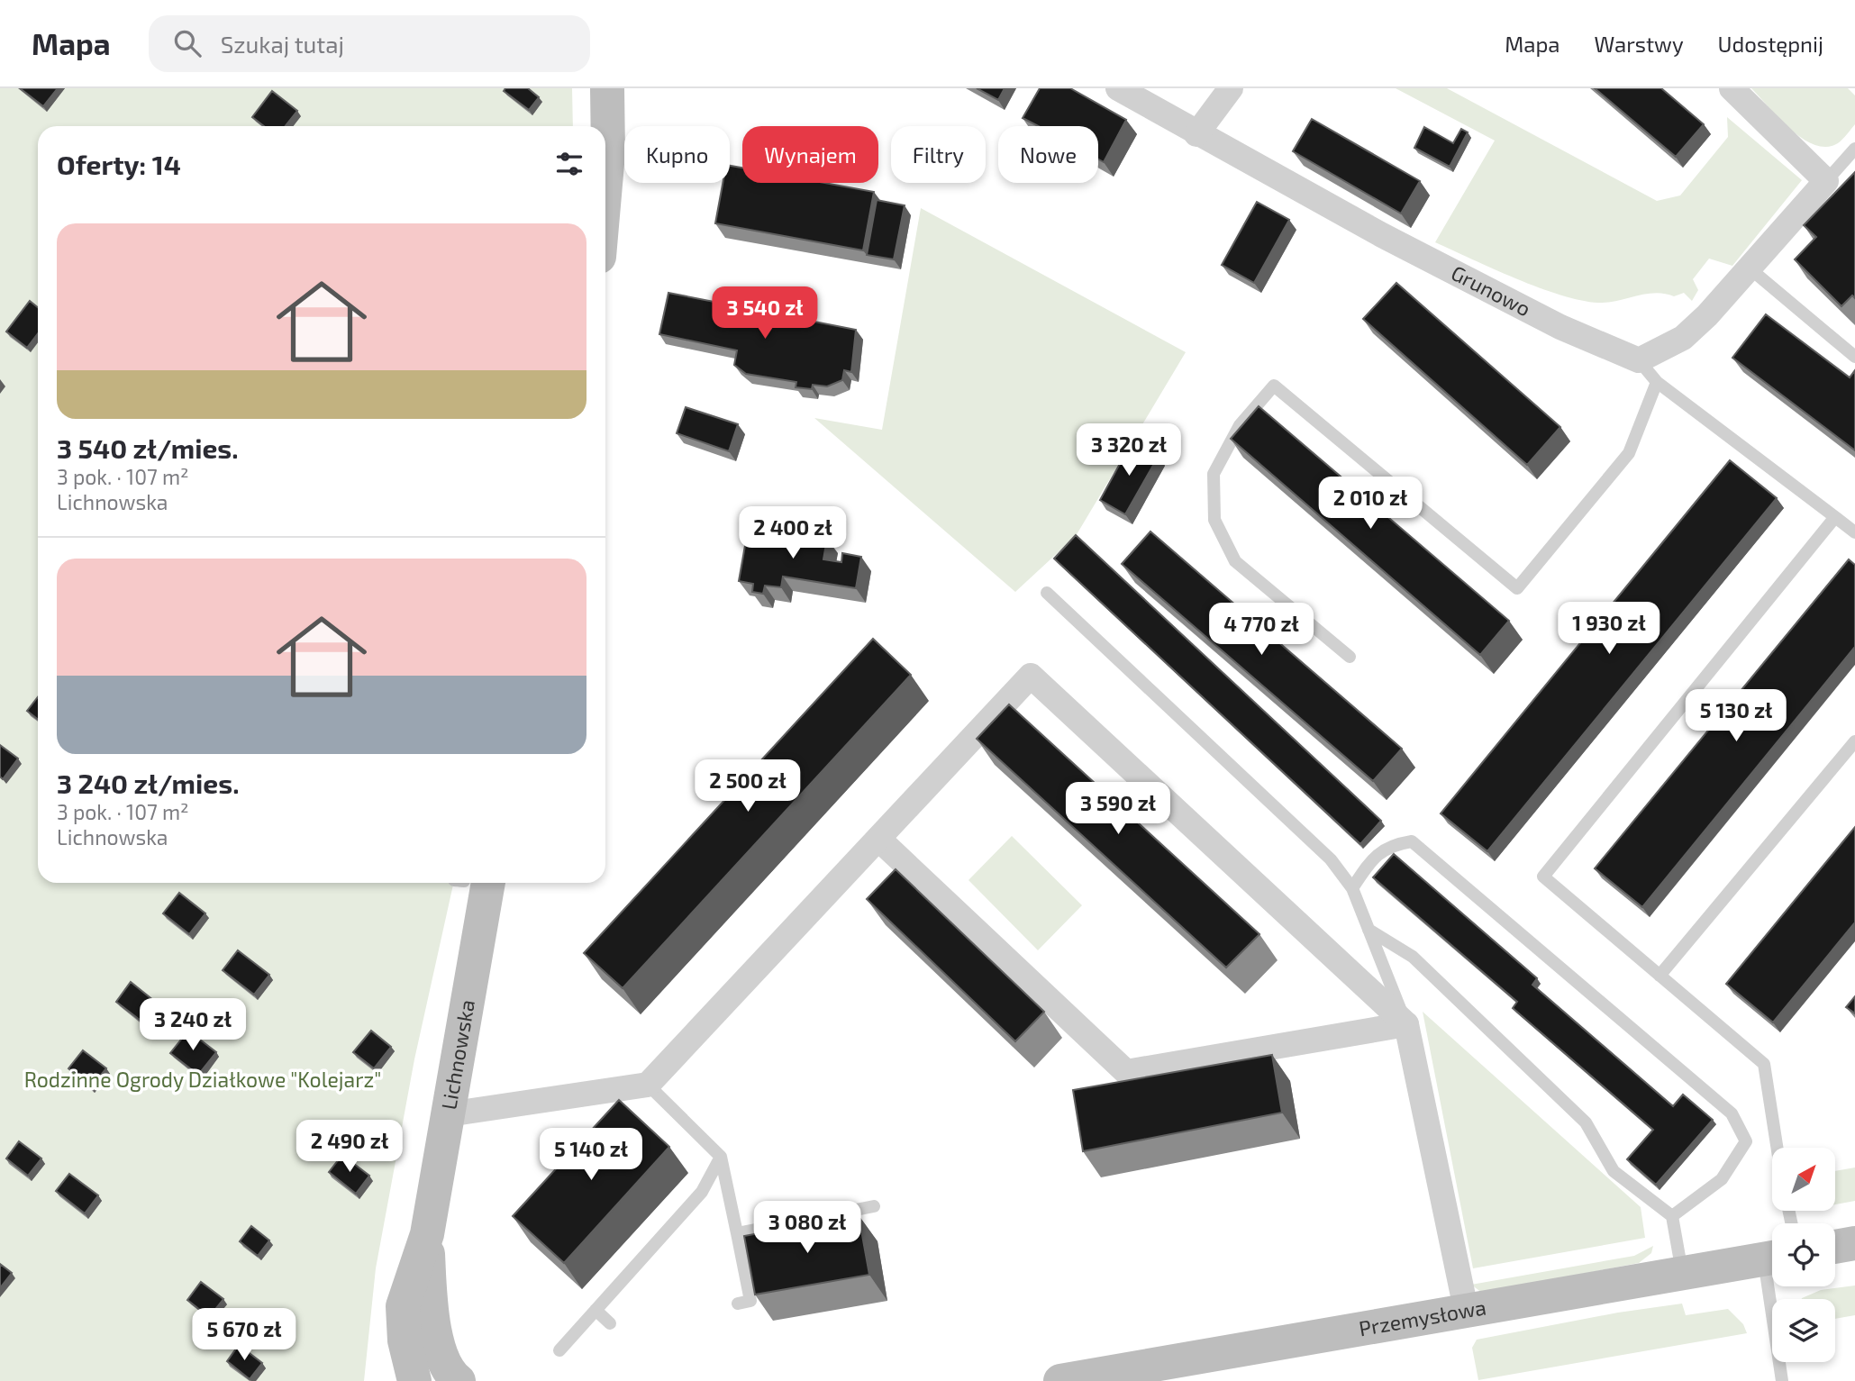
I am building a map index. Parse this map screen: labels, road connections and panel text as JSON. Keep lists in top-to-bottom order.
{
  "streets": {
    "street": ["Grunowo", "Lichnowska", "Przemysłowa"]
  },
  "parks": ["Rodzinne Ogrody Działkowe \"Kolejarz\""],
  "north": "top right",
  "page": {
    "header": "Mapa",
    "search": "Szukaj tutaj",
    "nav": ["Mapa", "Warstwy", "Udostępnij"],
    "chip": [
      "Kupno",
      "Wynajem",
      "Filtry",
      "Nowe"
    ],
    "heading": "Oferty: 14",
    "list": [
      {
        "name": "3 540 zł/mies.",
        "note": "3 pok. · 107 m² · Lichnowska"
      },
      {
        "name": "3 240 zł/mies.",
        "note": "3 pok. · 107 m² · Lichnowska"
      }
    ],
    "price": [
      "3 540 zł",
      "3 320 zł",
      "2 010 zł",
      "2 400 zł",
      "1 930 zł",
      "4 770 zł",
      "5 130 zł",
      "2 500 zł",
      "3 590 zł",
      "3 240 zł",
      "2 490 zł",
      "5 140 zł",
      "3 080 zł",
      "5 670 zł"
    ]
  }
}
